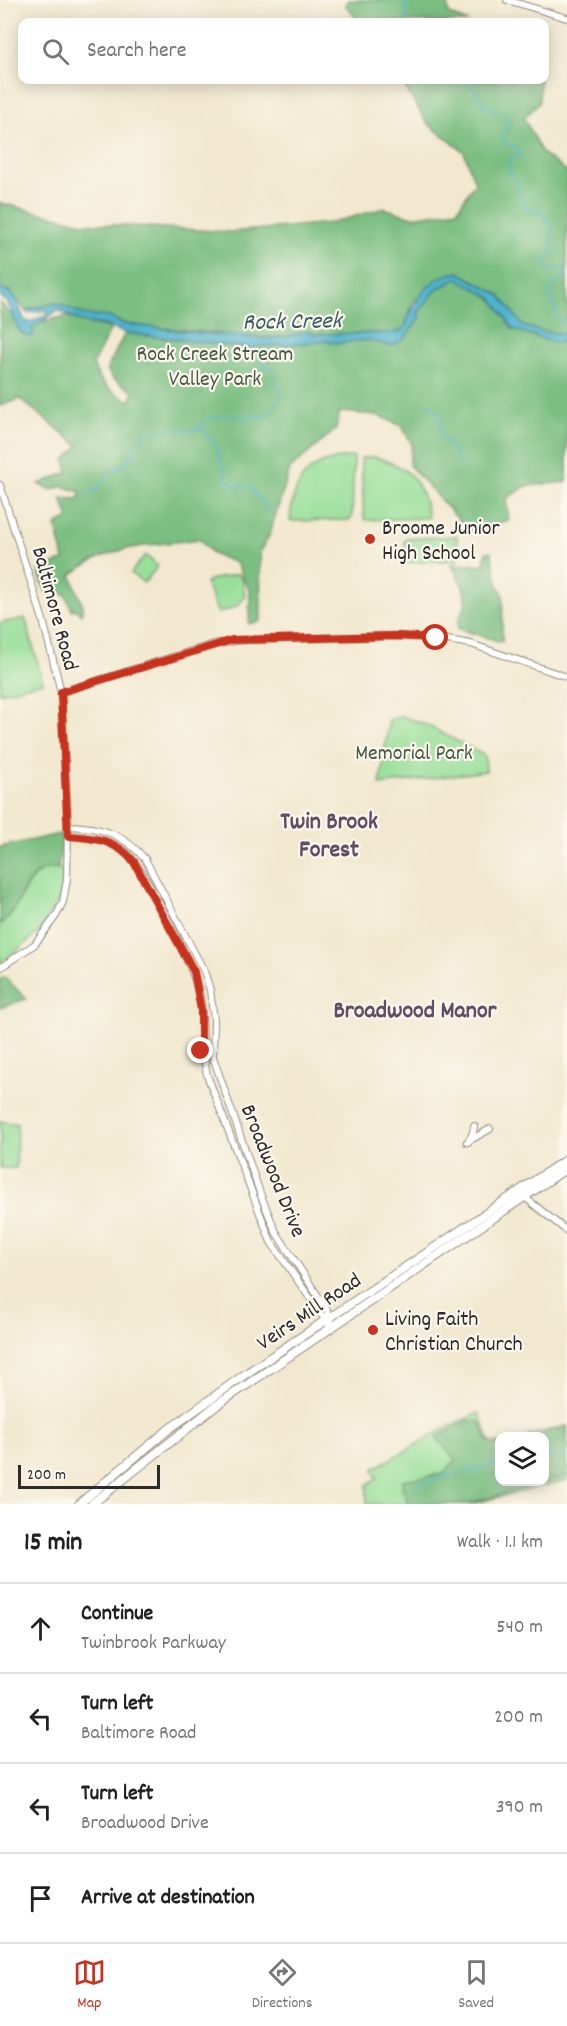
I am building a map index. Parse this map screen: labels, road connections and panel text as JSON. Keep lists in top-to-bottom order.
{
  "streets": {
    "main road": ["Veirs Mill Road"],
    "street": ["Baltimore Road", "Broadwood Drive"]
  },
  "crossings": [
    ["Baltimore Road", "Broadwood Drive"],
    ["Broadwood Drive", "Veirs Mill Road"]
  ],
  "districts": ["Twin Brook Forest", "Broadwood Manor"],
  "water": ["Rock Creek"],
  "parks": ["Rock Creek Stream Valley Park", "Memorial Park"],
  "places": ["Broome Junior High School", "Living Faith Christian Church"],
  "scale_bar": "200 m",
  "page": {
    "search": "Search here",
    "scale": "200 m",
    "heading": ["15 min", "Walk · 1.1 km"],
    "list": [
      ["Continue", "Twinbrook Parkway", "540 m"],
      ["Turn left", "Baltimore Road", "200 m"],
      ["Turn left", "Broadwood Drive", "390 m"],
      "Arrive at destination"
    ],
    "nav": ["Map", "Directions", "Saved"]
  }
}
